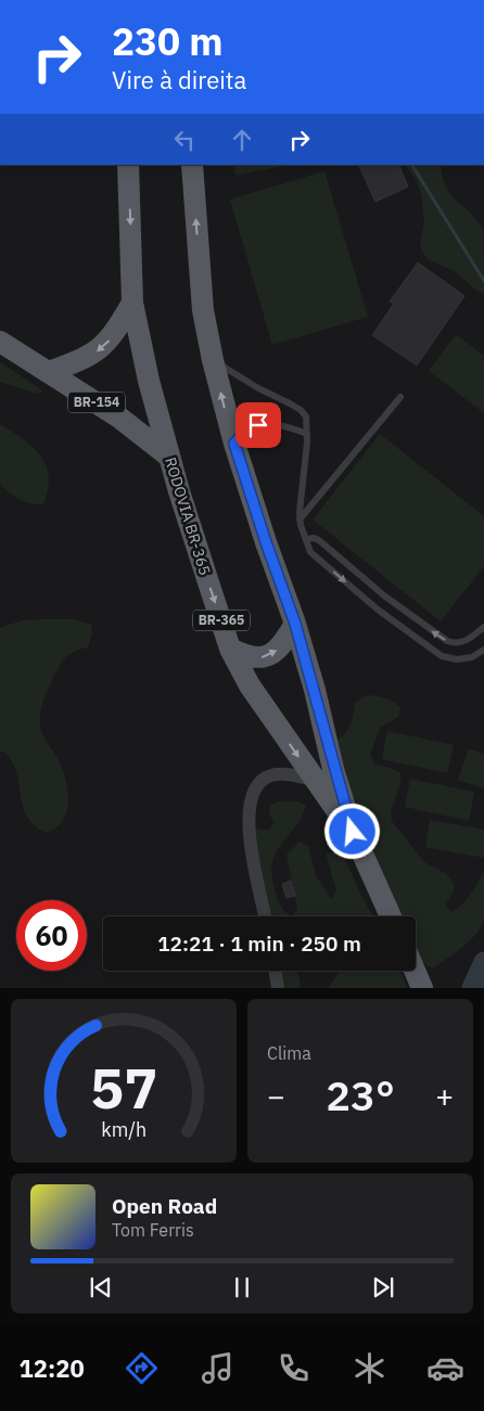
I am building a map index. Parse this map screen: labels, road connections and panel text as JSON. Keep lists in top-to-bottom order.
{
  "streets": {
    "main road": ["BR-154", "RODOVIA BR-365", "BR-365"]
  },
  "crossings": [
    ["BR-154", "RODOVIA BR-365"],
    ["RODOVIA BR-365", "BR-365"]
  ],
  "page": {
    "turn": ["230 m", "Vire à direita"],
    "limit": "60",
    "trip": "12:21 · 1 min · 250 m",
    "tile": "Clima",
    "heat": ["−", "23°", "+"],
    "song": ["Open Road", "Tom Ferris"],
    "tabs": "12:20",
    "gauge": ["57", "km/h"]
  }
}
